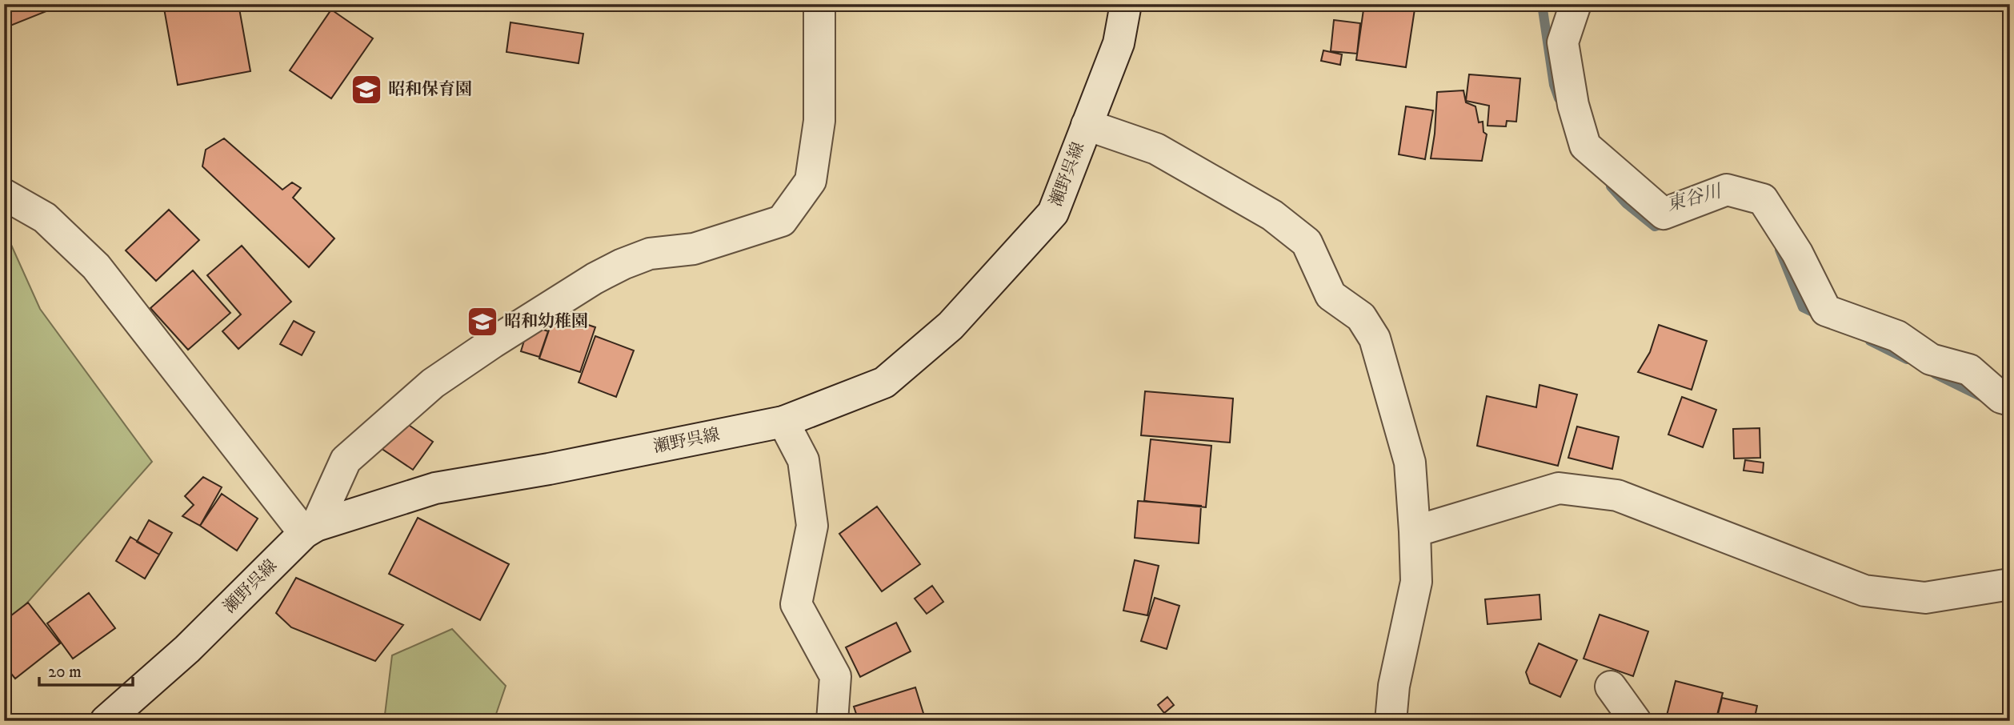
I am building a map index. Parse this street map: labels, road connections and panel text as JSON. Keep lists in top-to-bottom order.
{
  "streets": {
    "street": ["瀬野呉線"]
  },
  "water": ["東谷川"],
  "places": {
    "school or university": ["昭和保育園", "昭和幼稚園"]
  },
  "scale_bar": "20 m"
}
